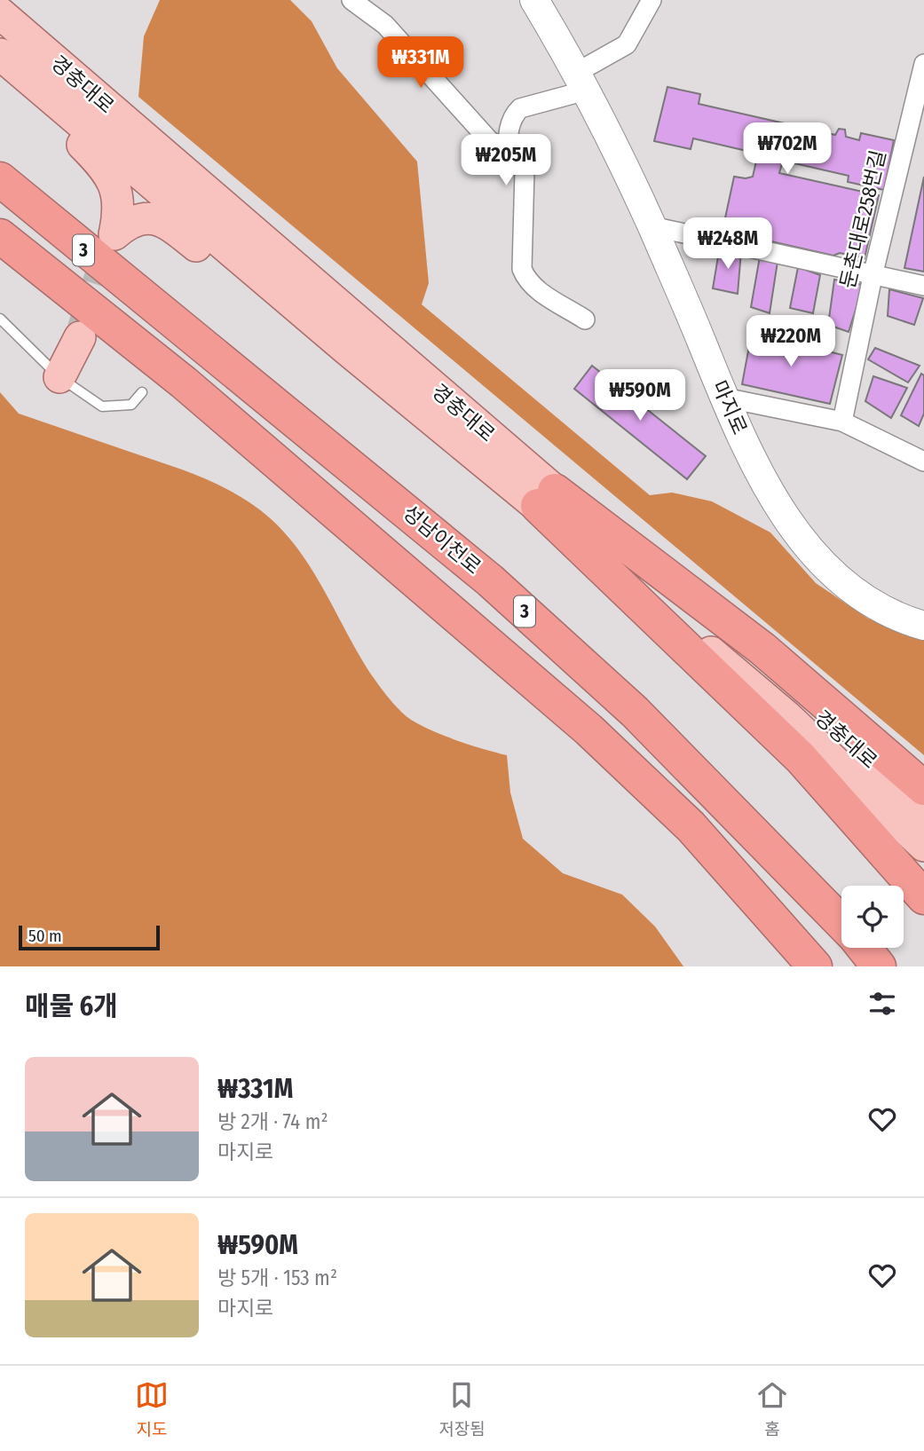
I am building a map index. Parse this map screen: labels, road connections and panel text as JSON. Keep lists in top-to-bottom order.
{
  "streets": {
    "highway": ["3", "성남이천로"],
    "main road": ["경충대로", "마지로"],
    "street": ["둔촌대로258번길"]
  },
  "scale_bar": "50 m",
  "page": {
    "price": [
      "₩331M",
      "₩702M",
      "₩205M",
      "₩248M",
      "₩220M",
      "₩590M"
    ],
    "scale": "50 m",
    "heading": "매물 6개",
    "list": [
      {
        "name": "₩331M",
        "note": "방 2개 · 74 m² · 마지로"
      },
      {
        "name": "₩590M",
        "note": "방 5개 · 153 m² · 마지로"
      }
    ],
    "tabs": ["지도", "저장됨", "홈"]
  }
}
